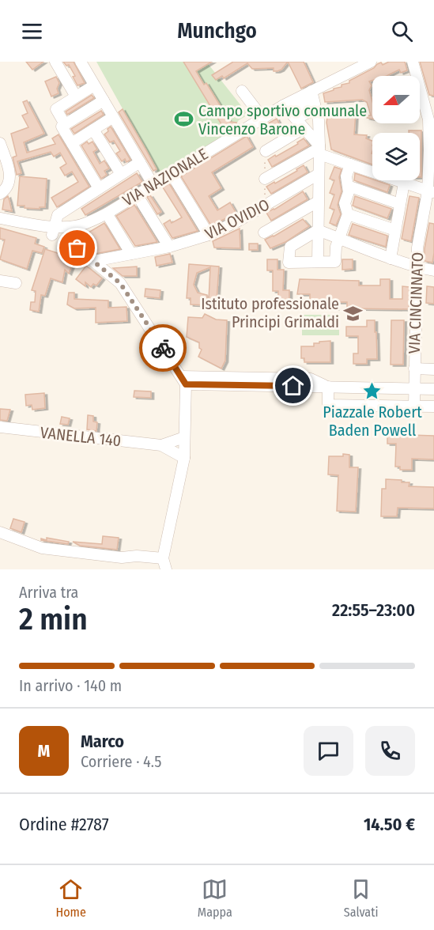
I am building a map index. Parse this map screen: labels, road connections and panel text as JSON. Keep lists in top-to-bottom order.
{
  "streets": {
    "street": [
      "VIA NAZIONALE",
      "VIA OVIDIO",
      "VIA CINCINNATO",
      "VANELLA 140"
    ]
  },
  "places": {
    "sports": ["Campo sportivo comunale Vincenzo Barone"],
    "school or university": ["Istituto professionale Principi Grimaldi"],
    "place": ["Piazzale Robert Baden Powell"]
  },
  "north": "left",
  "page": {
    "header": "Munchgo",
    "heading": ["2 min", "Arriva tra", "22:55–23:00"],
    "panel": [
      "Marco",
      "Corriere · 4.5",
      "Ordine #2787",
      "14.50 €"
    ],
    "bar": "In arrivo · 140 m",
    "round": "M",
    "tabs": ["Home", "Mappa", "Salvati"]
  }
}
